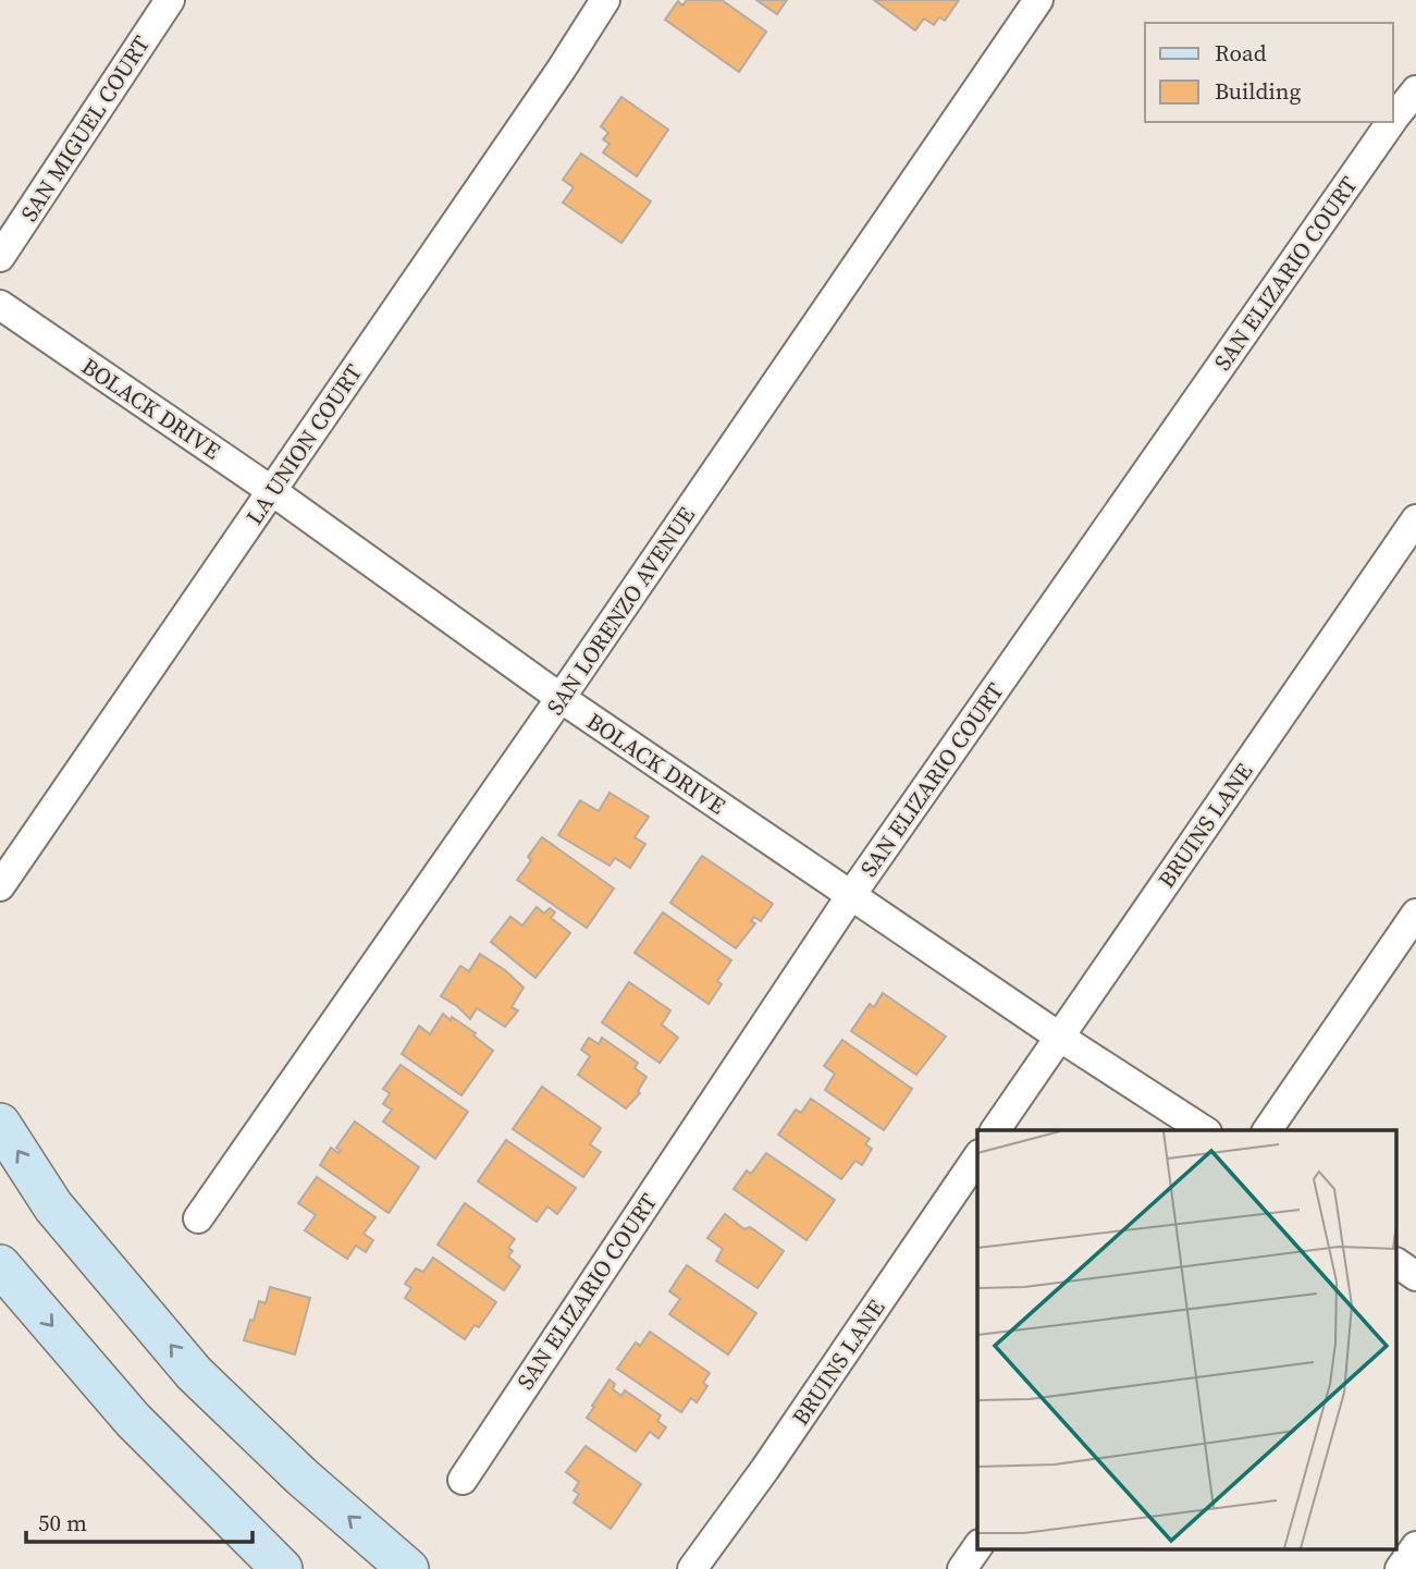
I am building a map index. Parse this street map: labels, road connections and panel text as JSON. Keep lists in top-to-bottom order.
{
  "streets": {
    "street": [
      "SAN MIGUEL COURT",
      "SAN ELIZARIO COURT",
      "BOLACK DRIVE",
      "LA UNION COURT",
      "SAN LORENZO AVENUE",
      "BRUINS LANE"
    ]
  },
  "crossings": [
    ["SAN ELIZARIO COURT", "BOLACK DRIVE"],
    ["BOLACK DRIVE", "LA UNION COURT"],
    ["BOLACK DRIVE", "SAN LORENZO AVENUE"],
    ["BOLACK DRIVE", "BRUINS LANE"]
  ],
  "legend": ["Road", "Building"],
  "scale_bar": "50 m"
}
